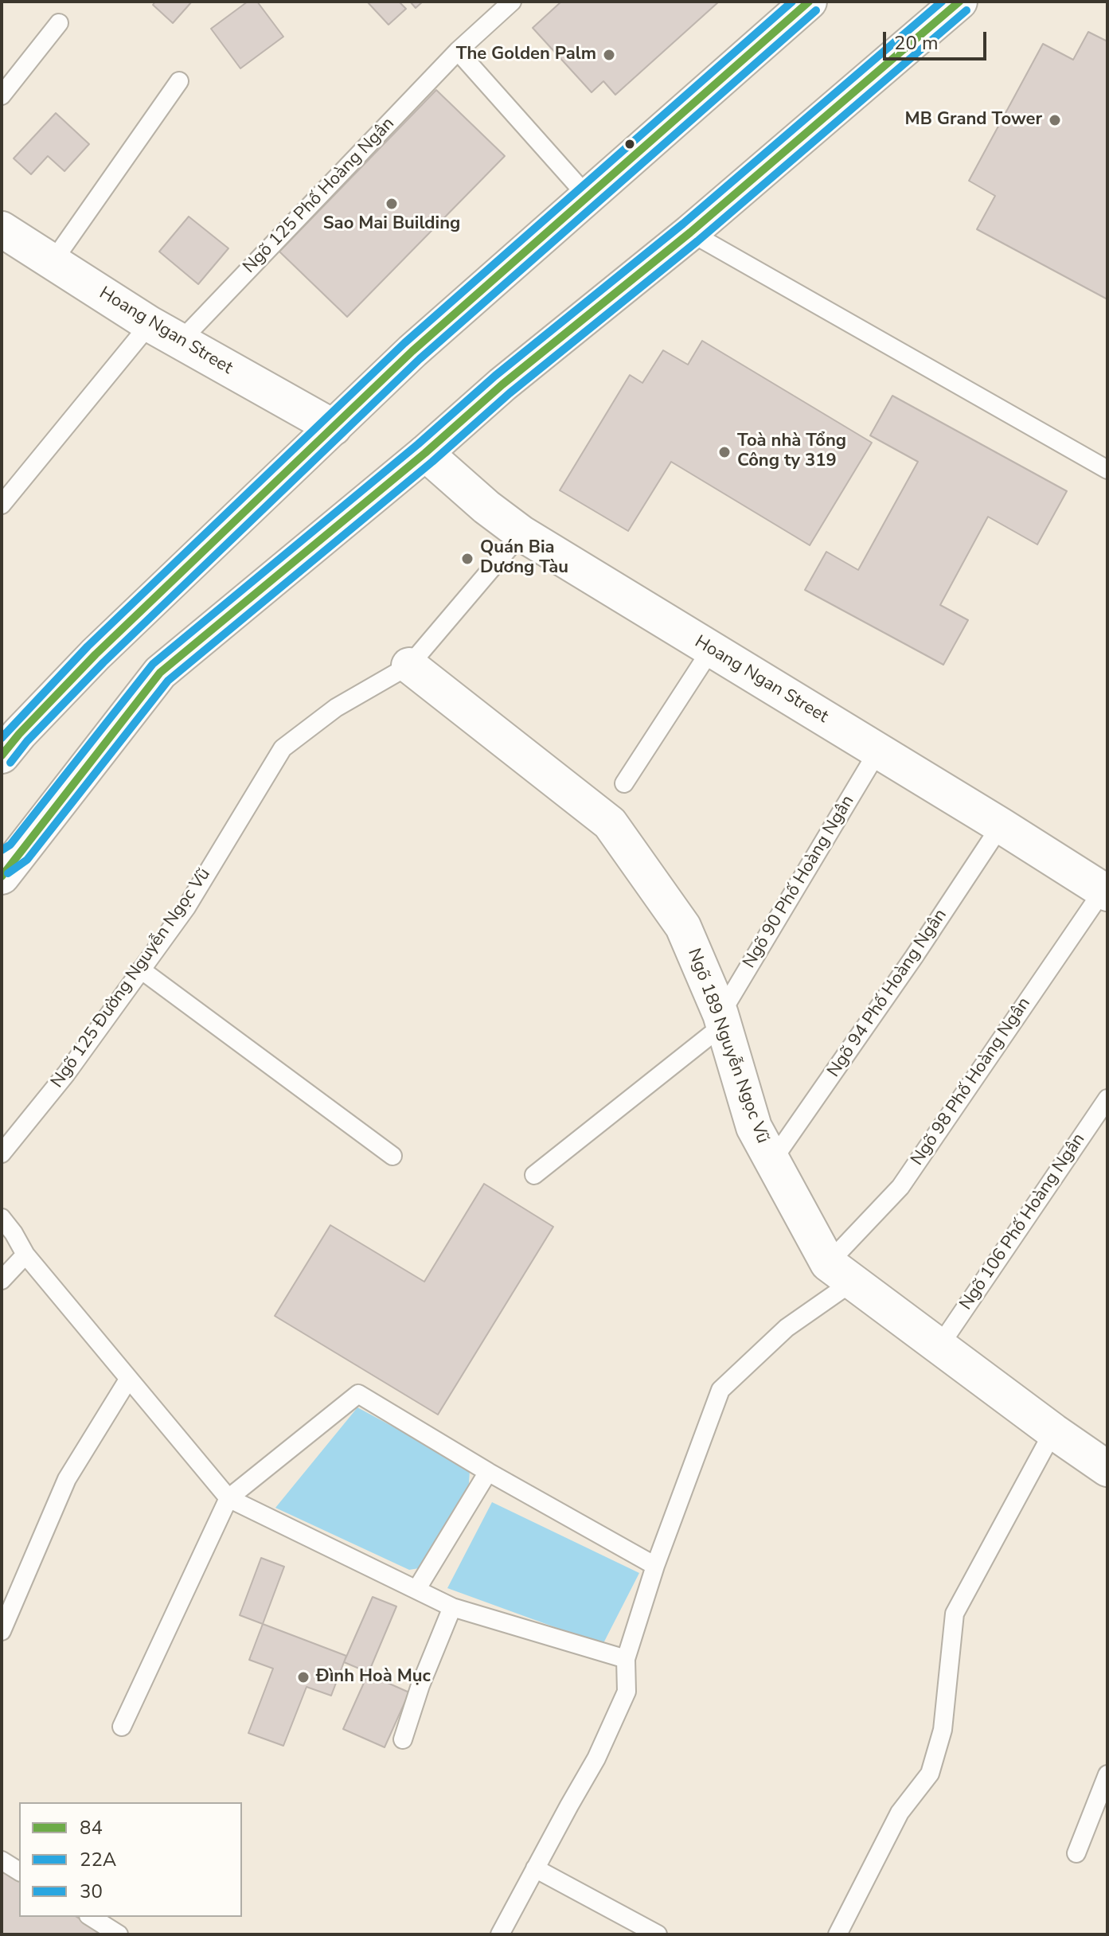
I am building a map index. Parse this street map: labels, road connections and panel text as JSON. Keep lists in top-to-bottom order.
{
  "streets": {
    "main road": ["Hoang Ngan Street", "Ngõ 189 Nguyễn Ngọc Vũ"],
    "lane": [
      "Ngõ 125 Phố Hoàng Ngân",
      "Ngõ 90 Phố Hoàng Ngân",
      "Ngõ 125 Đường Nguyễn Ngọc Vũ",
      "Ngõ 94 Phố Hoàng Ngân",
      "Ngõ 98 Phố Hoàng Ngân",
      "Ngõ 106 Phố Hoàng Ngân"
    ]
  },
  "crossings": [
    ["Ngõ 125 Phố Hoàng Ngân", "Hoang Ngan Street"],
    ["Hoang Ngan Street", "Ngõ 90 Phố Hoàng Ngân"],
    ["Hoang Ngan Street", "Ngõ 125 Đường Nguyễn Ngọc Vũ"],
    ["Hoang Ngan Street", "Ngõ 94 Phố Hoàng Ngân"],
    ["Hoang Ngan Street", "Ngõ 98 Phố Hoàng Ngân"],
    ["Ngõ 90 Phố Hoàng Ngân", "Ngõ 189 Nguyễn Ngọc Vũ"],
    ["Ngõ 125 Đường Nguyễn Ngọc Vũ", "Ngõ 189 Nguyễn Ngọc Vũ"],
    ["Ngõ 94 Phố Hoàng Ngân", "Ngõ 189 Nguyễn Ngọc Vũ"],
    ["Ngõ 189 Nguyễn Ngọc Vũ", "Ngõ 98 Phố Hoàng Ngân"],
    ["Ngõ 189 Nguyễn Ngọc Vũ", "Ngõ 106 Phố Hoàng Ngân"]
  ],
  "places": [
    "The Golden Palm",
    "MB Grand Tower",
    "Sao Mai Building",
    "Toà nhà Tổng Công ty 319",
    "Quán Bia Dương Tàu",
    "Đình Hoà Mục"
  ],
  "lines": ["transit line 84", "transit line 30", "transit line 22A"],
  "legend": ["84", "22A", "30"],
  "scale_bar": "20 m"
}
